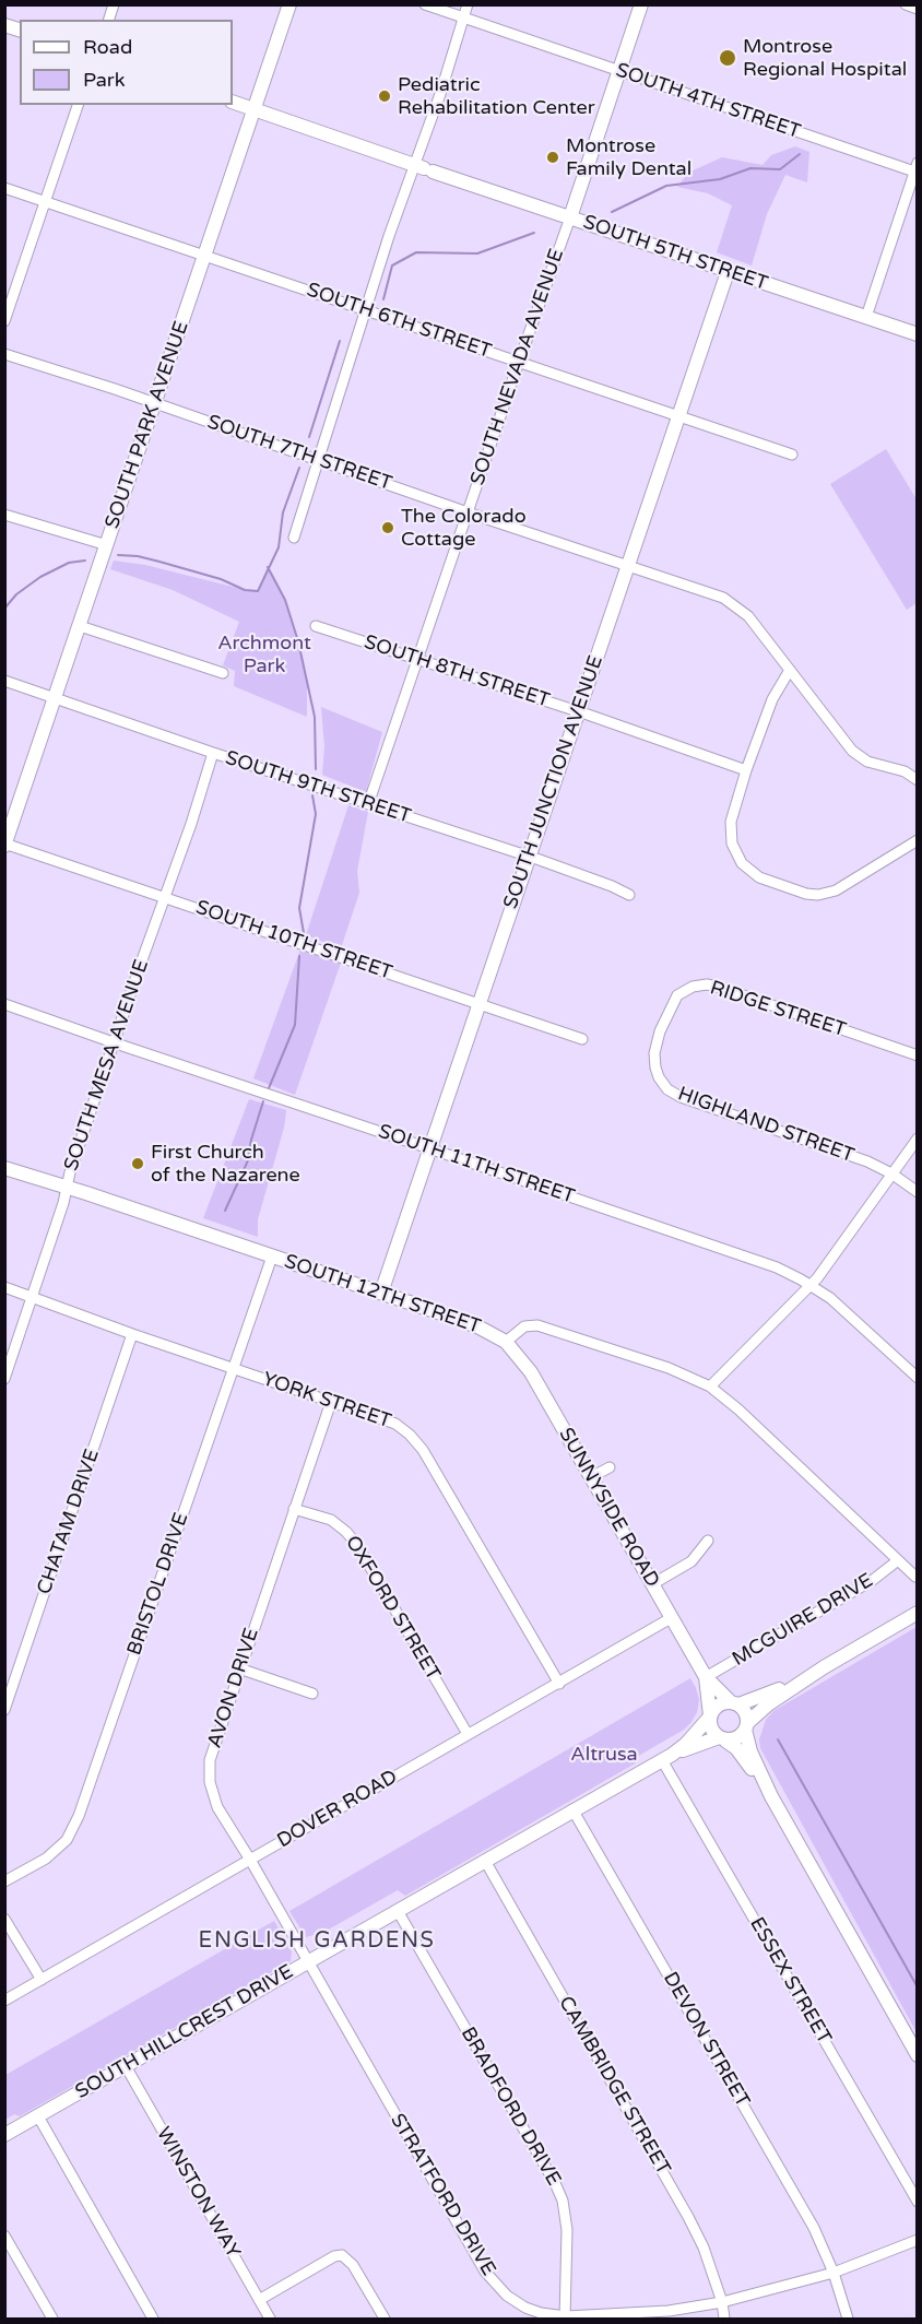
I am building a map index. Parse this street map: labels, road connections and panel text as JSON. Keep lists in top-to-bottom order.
{
  "streets": {
    "street": [
      "SOUTH 4TH STREET",
      "SOUTH 5TH STREET",
      "SOUTH 6TH STREET",
      "SOUTH NEVADA AVENUE",
      "SOUTH PARK AVENUE",
      "SOUTH 7TH STREET",
      "SOUTH 8TH STREET",
      "SOUTH JUNCTION AVENUE",
      "SOUTH 9TH STREET",
      "SOUTH 10TH STREET",
      "RIDGE STREET",
      "SOUTH MESA AVENUE",
      "HIGHLAND STREET",
      "SOUTH 11TH STREET",
      "SOUTH 12TH STREET",
      "YORK STREET",
      "SUNNYSIDE ROAD",
      "CHATAM DRIVE",
      "BRISTOL DRIVE",
      "OXFORD STREET",
      "MCGUIRE DRIVE",
      "AVON DRIVE",
      "DOVER ROAD",
      "ESSEX STREET",
      "SOUTH HILLCREST DRIVE",
      "DEVON STREET",
      "CAMBRIDGE STREET",
      "BRADFORD DRIVE",
      "WINSTON WAY",
      "STRATFORD DRIVE"
    ]
  },
  "crossings": [
    ["SOUTH 4TH STREET", "SOUTH NEVADA AVENUE"],
    ["SOUTH 5TH STREET", "SOUTH NEVADA AVENUE"],
    ["SOUTH 5TH STREET", "SOUTH PARK AVENUE"],
    ["SOUTH 5TH STREET", "SOUTH JUNCTION AVENUE"],
    ["SOUTH 6TH STREET", "SOUTH NEVADA AVENUE"],
    ["SOUTH 6TH STREET", "SOUTH PARK AVENUE"],
    ["SOUTH 6TH STREET", "SOUTH JUNCTION AVENUE"],
    ["SOUTH NEVADA AVENUE", "SOUTH 7TH STREET"],
    ["SOUTH NEVADA AVENUE", "SOUTH 8TH STREET"],
    ["SOUTH NEVADA AVENUE", "SOUTH 9TH STREET"],
    ["SOUTH PARK AVENUE", "SOUTH 7TH STREET"],
    ["SOUTH PARK AVENUE", "SOUTH 9TH STREET"],
    ["SOUTH PARK AVENUE", "SOUTH 10TH STREET"],
    ["SOUTH 7TH STREET", "SOUTH JUNCTION AVENUE"],
    ["SOUTH 8TH STREET", "SOUTH JUNCTION AVENUE"],
    ["SOUTH JUNCTION AVENUE", "SOUTH 9TH STREET"],
    ["SOUTH JUNCTION AVENUE", "SOUTH 10TH STREET"],
    ["SOUTH JUNCTION AVENUE", "SOUTH 11TH STREET"],
    ["SOUTH JUNCTION AVENUE", "SOUTH 12TH STREET"],
    ["SOUTH 9TH STREET", "SOUTH MESA AVENUE"],
    ["SOUTH 10TH STREET", "SOUTH MESA AVENUE"],
    ["RIDGE STREET", "HIGHLAND STREET"],
    ["SOUTH MESA AVENUE", "SOUTH 11TH STREET"],
    ["SOUTH MESA AVENUE", "SOUTH 12TH STREET"],
    ["SOUTH MESA AVENUE", "YORK STREET"],
    ["SOUTH 12TH STREET", "SUNNYSIDE ROAD"],
    ["SOUTH 12TH STREET", "BRISTOL DRIVE"],
    ["SOUTH 12TH STREET", "MCGUIRE DRIVE"],
    ["YORK STREET", "CHATAM DRIVE"],
    ["YORK STREET", "BRISTOL DRIVE"],
    ["YORK STREET", "AVON DRIVE"],
    ["YORK STREET", "DOVER ROAD"],
    ["SUNNYSIDE ROAD", "MCGUIRE DRIVE"],
    ["SUNNYSIDE ROAD", "DOVER ROAD"],
    ["OXFORD STREET", "AVON DRIVE"],
    ["OXFORD STREET", "DOVER ROAD"],
    ["AVON DRIVE", "DOVER ROAD"],
    ["AVON DRIVE", "SOUTH HILLCREST DRIVE"],
    ["AVON DRIVE", "STRATFORD DRIVE"],
    ["ESSEX STREET", "SOUTH HILLCREST DRIVE"],
    ["SOUTH HILLCREST DRIVE", "DEVON STREET"],
    ["SOUTH HILLCREST DRIVE", "CAMBRIDGE STREET"],
    ["SOUTH HILLCREST DRIVE", "BRADFORD DRIVE"],
    ["SOUTH HILLCREST DRIVE", "WINSTON WAY"],
    ["SOUTH HILLCREST DRIVE", "STRATFORD DRIVE"],
    ["DEVON STREET", "STRATFORD DRIVE"],
    ["CAMBRIDGE STREET", "STRATFORD DRIVE"],
    ["BRADFORD DRIVE", "STRATFORD DRIVE"]
  ],
  "districts": ["ENGLISH GARDENS"],
  "parks": ["Archmont Park", "Altrusa"],
  "places": [
    "Montrose Regional Hospital",
    "Pediatric Rehabilitation Center",
    "Montrose Family Dental",
    "The Colorado Cottage",
    "First Church of the Nazarene"
  ],
  "legend": ["Road", "Park"]
}
